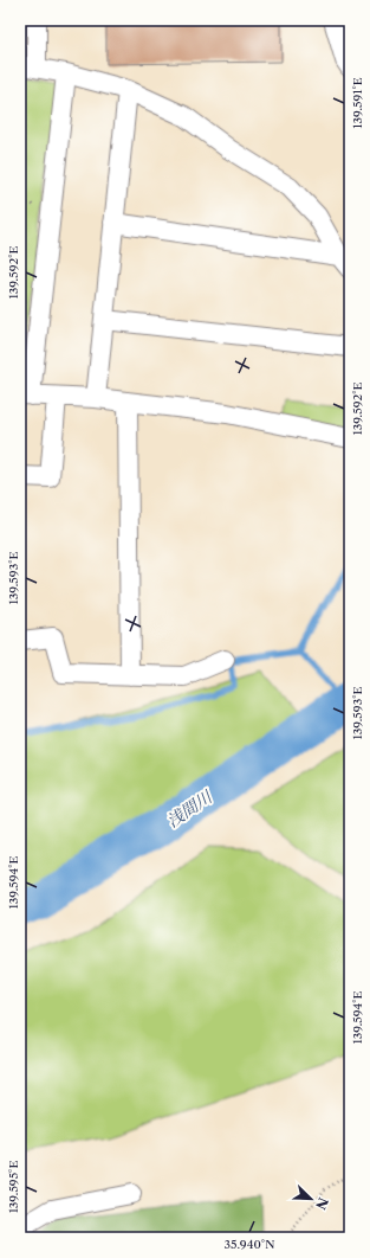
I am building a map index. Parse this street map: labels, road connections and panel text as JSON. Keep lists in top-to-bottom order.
{
  "water": ["浅間川"],
  "north": "bottom right",
  "coordinates": [
    "139.591°E",
    "139.592°E",
    "139.593°E",
    "139.594°E",
    "139.595°E",
    "35.940°N"
  ]
}
